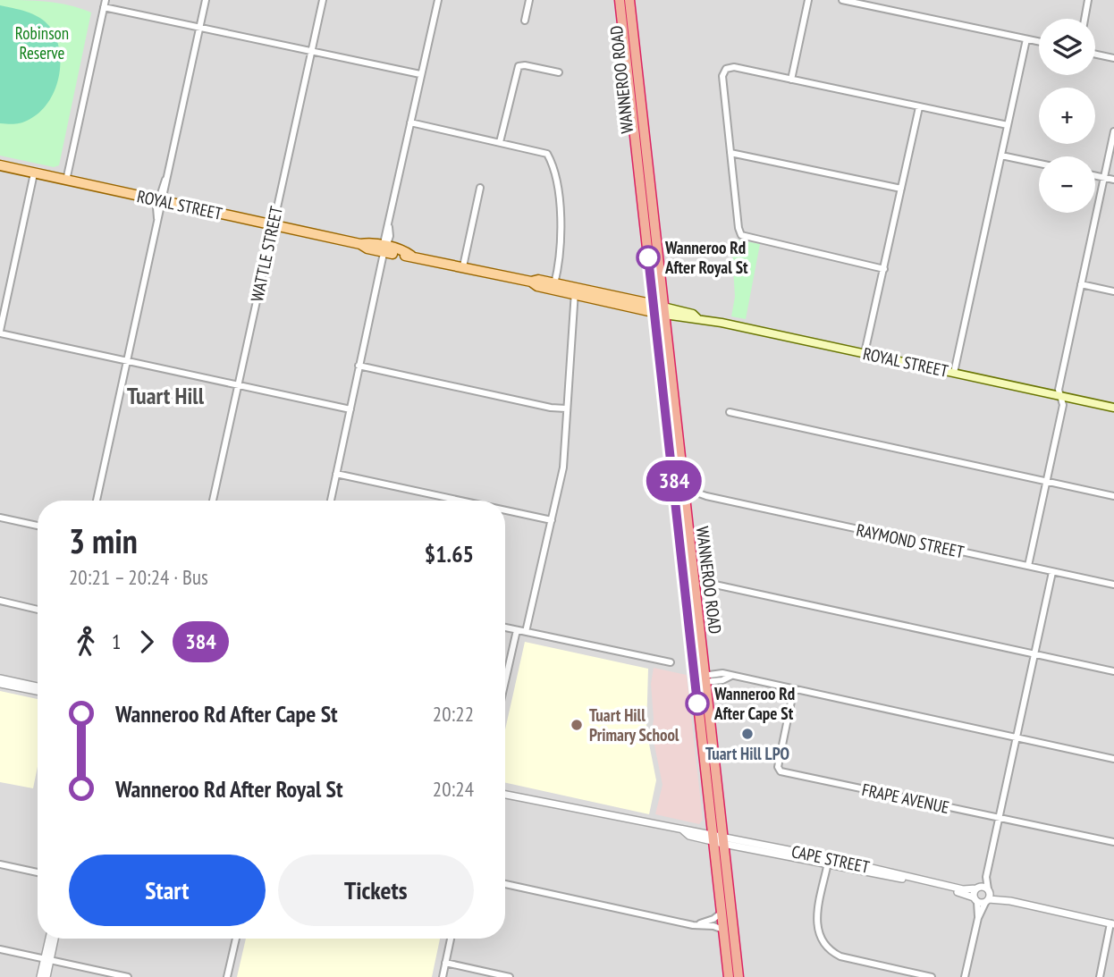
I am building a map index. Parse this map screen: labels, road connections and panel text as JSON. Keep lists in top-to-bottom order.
{
  "streets": {
    "highway": ["WANNEROO ROAD"],
    "main road": ["ROYAL STREET"],
    "street": [
      "WATTLE STREET",
      "RAYMOND STREET",
      "FRAPE AVENUE",
      "CAPE STREET"
    ]
  },
  "crossings": [
    ["WANNEROO ROAD", "ROYAL STREET"],
    ["WANNEROO ROAD", "RAYMOND STREET"],
    ["WANNEROO ROAD", "CAPE STREET"],
    ["ROYAL STREET", "WATTLE STREET"]
  ],
  "districts": ["Tuart Hill"],
  "parks": ["Robinson Reserve"],
  "places": [
    "Wanneroo Rd After Royal St",
    "Wanneroo Rd After Cape St",
    "Tuart Hill Primary School",
    "Tuart Hill LPO"
  ],
  "lines": ["bus line 384"],
  "page": {
    "on_map": "384",
    "map_buttons": ["+", "−"],
    "heading": ["3 min", "20:21 – 20:24 · Bus", "$1.65"],
    "legs": ["1", "384"],
    "list": [
      {
        "name": "Wanneroo Rd After Cape St",
        "value": "20:22"
      },
      {
        "name": "Wanneroo Rd After Royal St",
        "value": "20:24"
      }
    ],
    "buttons": ["Start", "Tickets"]
  }
}
